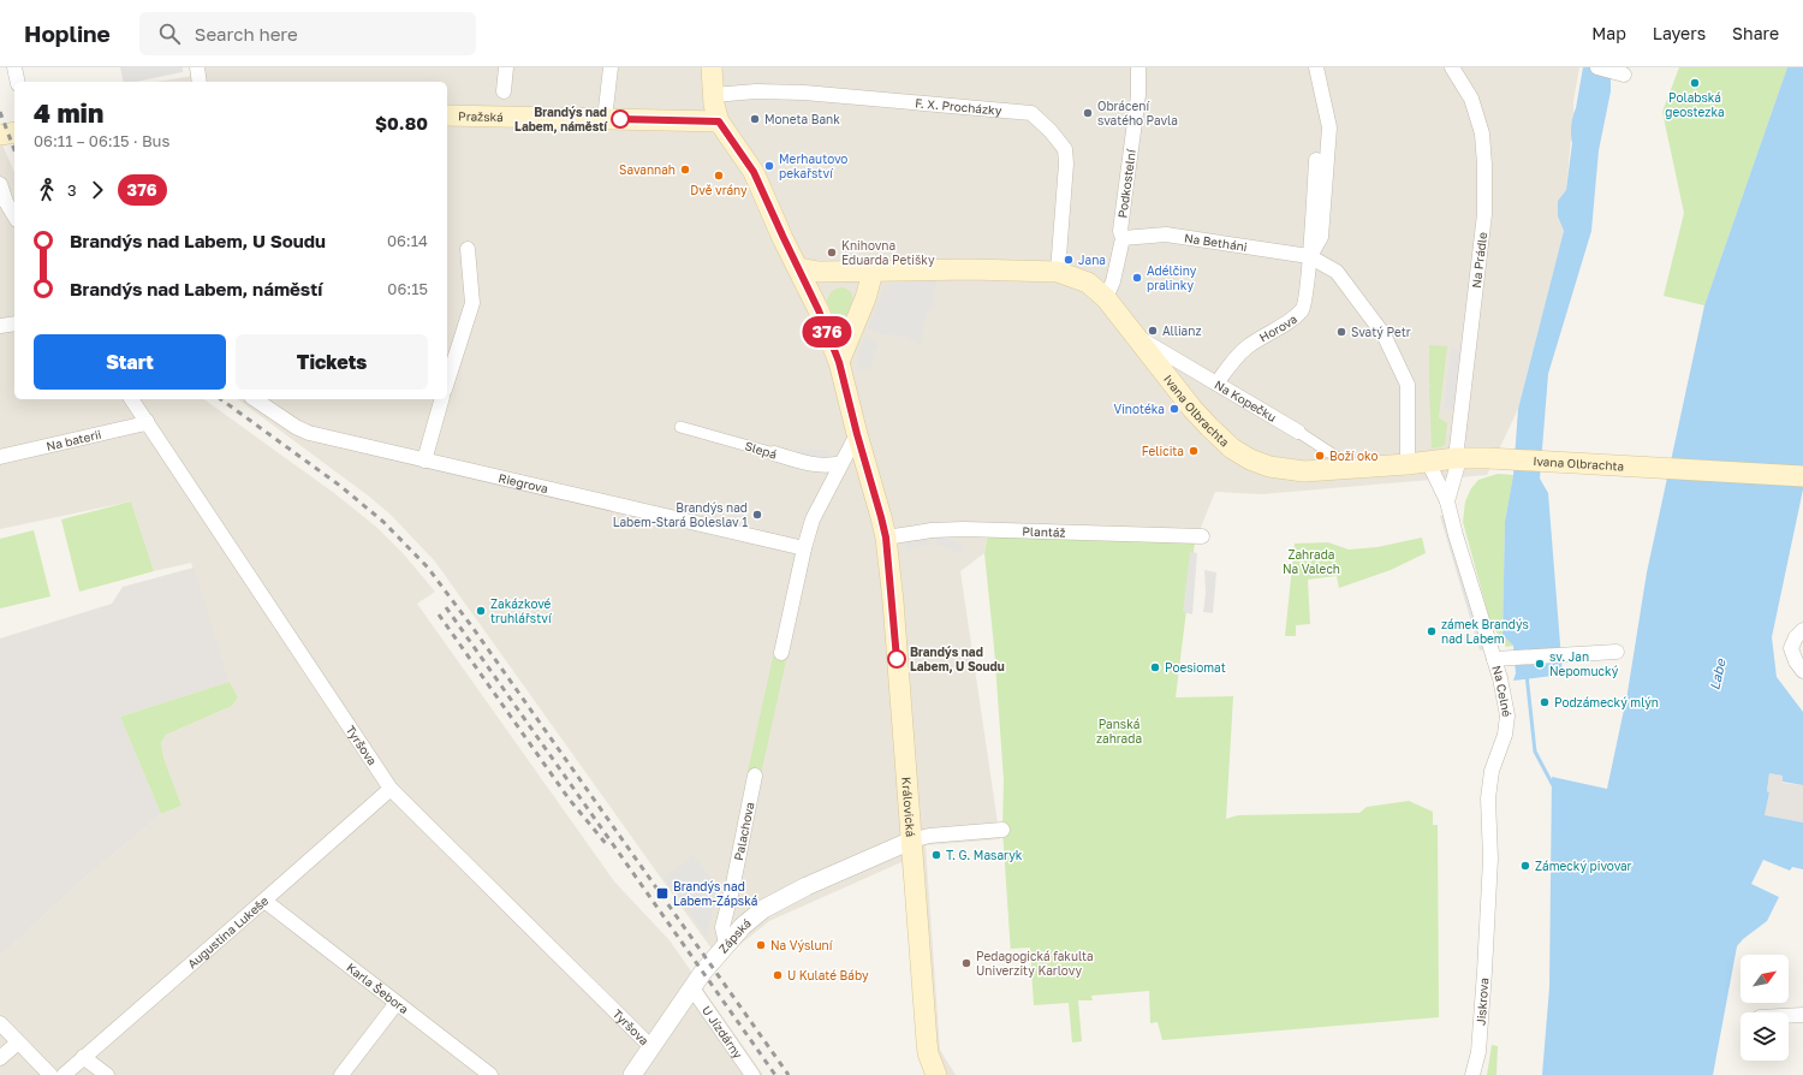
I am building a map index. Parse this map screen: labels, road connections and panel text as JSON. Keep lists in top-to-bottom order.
{
  "streets": {
    "main road": ["Pražská", "Ivana Olbrachta", "Královická"],
    "street": [
      "F. X. Procházky",
      "Podkostelní",
      "Na Betháni",
      "Na Prádle",
      "Horova",
      "Na Kopečku",
      "Na baterii",
      "Slepá",
      "Riegrova",
      "Plantáž",
      "Na Celné",
      "Tyršova",
      "Palachova",
      "Augustina Lukeše",
      "Zápská",
      "Karla Šebora",
      "Jiskrova",
      "U Jízdárny"
    ]
  },
  "crossings": [
    ["F. X. Procházky", "Ivana Olbrachta"],
    ["Podkostelní", "Na Betháni"],
    ["Podkostelní", "Ivana Olbrachta"],
    ["Na Betháni", "Horova"],
    ["Na Betháni", "Ivana Olbrachta"],
    ["Na Prádle", "Ivana Olbrachta"],
    ["Na Prádle", "Na Celné"],
    ["Horova", "Na Kopečku"],
    ["Na Kopečku", "Ivana Olbrachta"],
    ["Ivana Olbrachta", "Na Celné"],
    ["Ivana Olbrachta", "Královická"],
    ["Na baterii", "Tyršova"],
    ["Plantáž", "Královická"],
    ["Na Celné", "Jiskrova"],
    ["Tyršova", "Augustina Lukeše"],
    ["Tyršova", "Zápská"],
    ["Královická", "Zápská"],
    ["Palachova", "Zápská"],
    ["Augustina Lukeše", "Karla Šebora"],
    ["Zápská", "U Jízdárny"]
  ],
  "water": ["Labe"],
  "parks": ["Zahrada Na Valech", "Panská zahrada"],
  "places": {
    "other": [
      "Polabská geostezka",
      "Obrácení svatého Pavla",
      "Brandýs nad Labem, náměstí",
      "Moneta Bank",
      "Merhautovo pekařství",
      "Savannah",
      "Dvě vrány",
      "Knihovna Eduarda Petišky",
      "Jana",
      "Adélčiny pralinky",
      "Allianz",
      "Svatý Petr",
      "Vinotéka",
      "Felicita",
      "Boží oko",
      "Brandýs nad Labem-Stará Boleslav 1",
      "Zakázkové truhlářství",
      "zámek Brandýs nad Labem",
      "Brandýs nad Labem, U Soudu",
      "sv. Jan Nepomucký",
      "Poesiomat",
      "Podzámecký mlýn",
      "T. G. Masaryk",
      "Zámecký pivovar",
      "Na Výsluní",
      "Pedagogická fakulta Univerzity Karlovy",
      "U Kulaté Báby"
    ],
    "transit": ["Brandýs nad Labem-Zápská"]
  },
  "lines": ["bus line 376"],
  "north": "top right",
  "page": {
    "header": "Hopline",
    "search": "Search here",
    "nav": ["Map", "Layers", "Share"],
    "on_map": "376",
    "heading": ["4 min", "06:11 – 06:15 · Bus", "$0.80"],
    "legs": ["3", "376"],
    "list": [
      {
        "name": "Brandýs nad Labem, U Soudu",
        "value": "06:14"
      },
      {
        "name": "Brandýs nad Labem, náměstí",
        "value": "06:15"
      }
    ],
    "buttons": ["Start", "Tickets"]
  }
}
